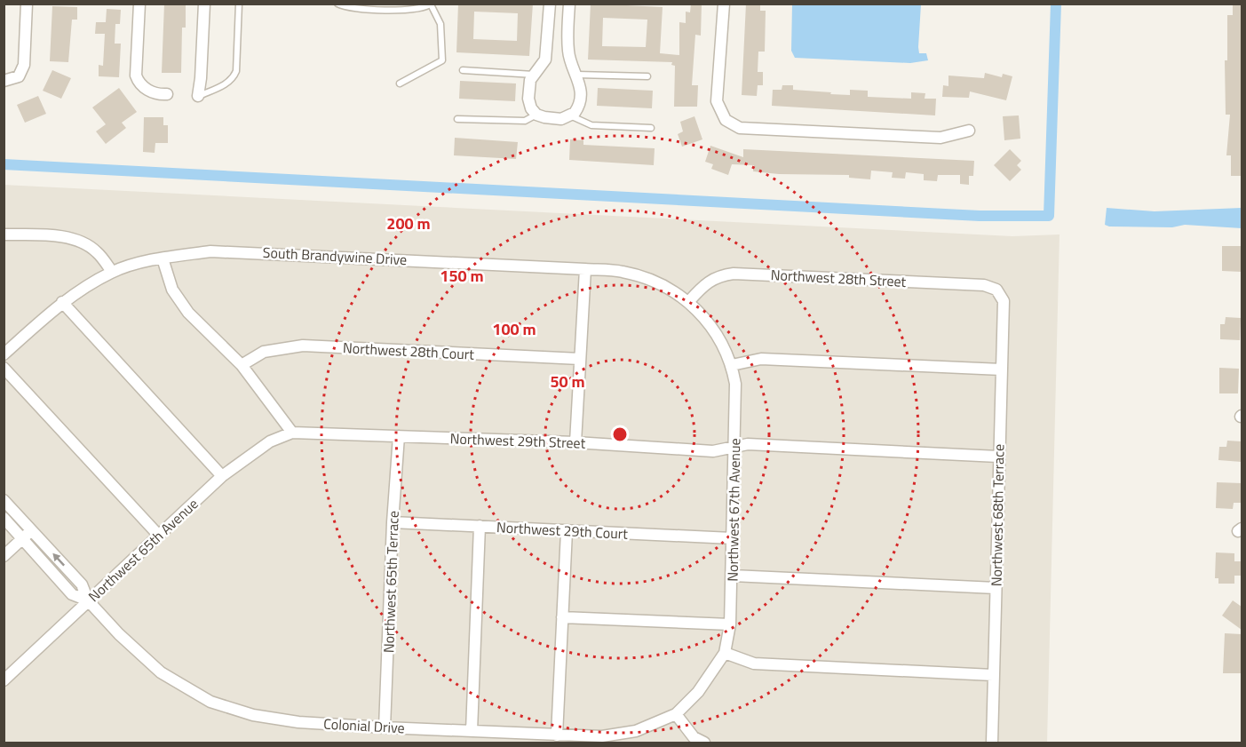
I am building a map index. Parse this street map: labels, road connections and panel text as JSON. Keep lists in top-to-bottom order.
{
  "streets": {
    "street": [
      "South Brandywine Drive",
      "Northwest 28th Street",
      "Northwest 28th Court",
      "Northwest 29th Street",
      "Northwest 67th Avenue",
      "Northwest 68th Terrace",
      "Northwest 29th Court",
      "Northwest 65th Avenue",
      "Northwest 65th Terrace",
      "Colonial Drive"
    ]
  },
  "crossings": [
    ["South Brandywine Drive", "Northwest 28th Street"],
    ["South Brandywine Drive", "Northwest 67th Avenue"],
    ["Northwest 28th Street", "Northwest 67th Avenue"],
    ["Northwest 28th Street", "Northwest 68th Terrace"],
    ["Northwest 29th Street", "Northwest 67th Avenue"],
    ["Northwest 29th Street", "Northwest 68th Terrace"],
    ["Northwest 29th Street", "Northwest 65th Avenue"],
    ["Northwest 29th Street", "Northwest 65th Terrace"],
    ["Northwest 67th Avenue", "Northwest 29th Court"],
    ["Northwest 67th Avenue", "Colonial Drive"],
    ["Northwest 29th Court", "Northwest 65th Terrace"],
    ["Northwest 65th Avenue", "Colonial Drive"],
    ["Northwest 65th Terrace", "Colonial Drive"]
  ],
  "rings": [
    "200 m",
    "150 m",
    "100 m",
    "50 m"
  ]
}
